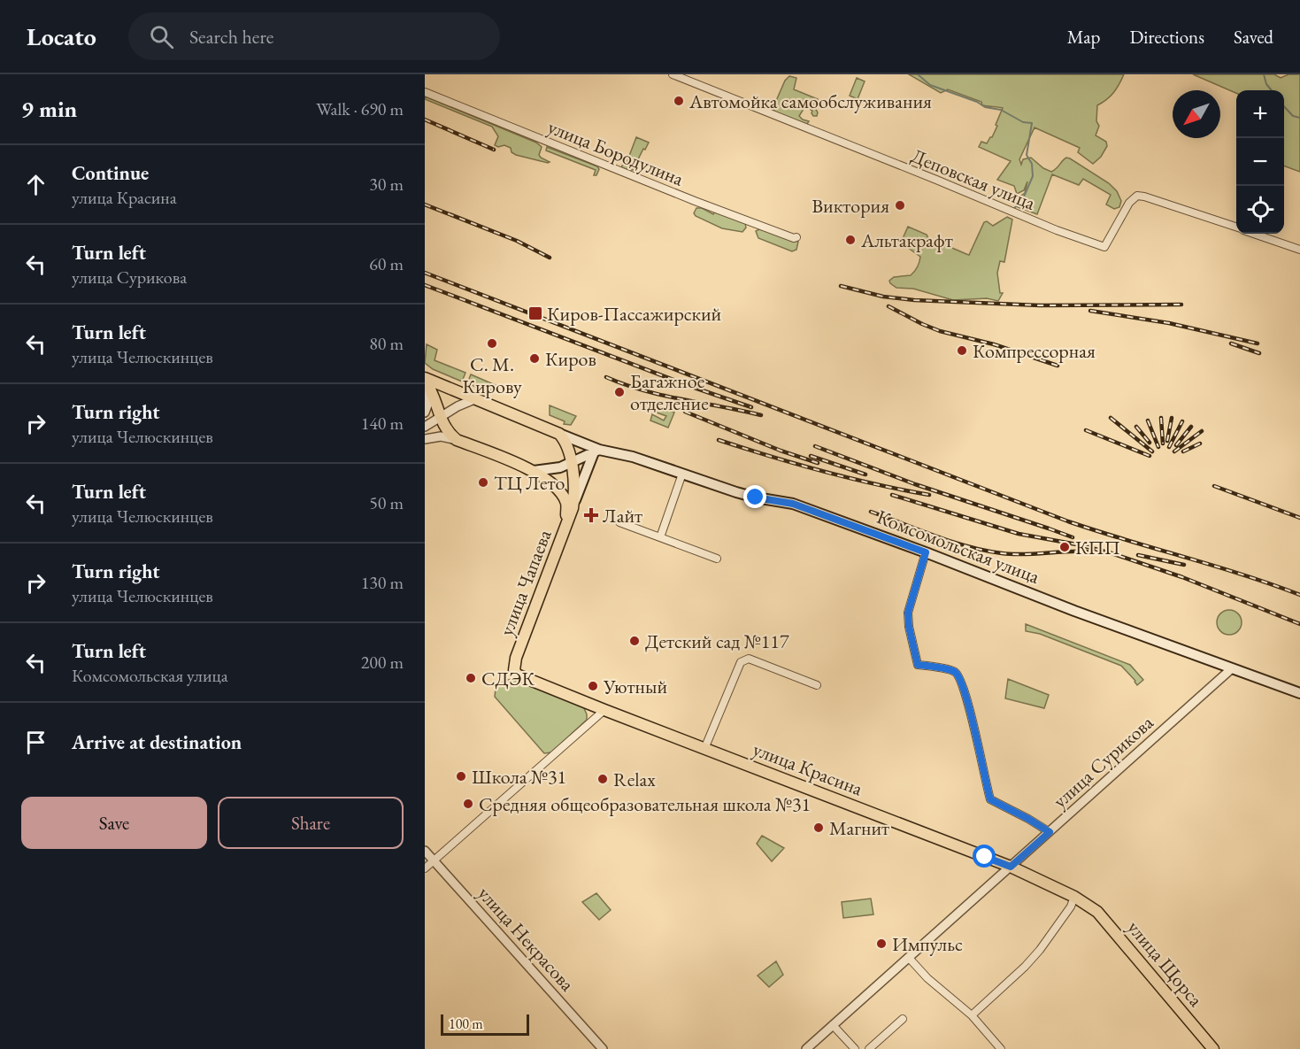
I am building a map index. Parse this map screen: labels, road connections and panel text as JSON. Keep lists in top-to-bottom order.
{
  "streets": {
    "main road": [
      "Комсомольская улица",
      "улица Чапаева",
      "улица Красина",
      "улица Щорса"
    ],
    "street": [
      "улица Бородулина",
      "Деповская улица",
      "улица Сурикова",
      "улица Некрасова"
    ]
  },
  "crossings": [
    ["Комсомольская улица", "улица Чапаева"],
    ["Комсомольская улица", "улица Сурикова"],
    ["улица Чапаева", "улица Красина"],
    ["улица Сурикова", "улица Красина"],
    ["улица Красина", "улица Щорса"]
  ],
  "places": {
    "other": [
      "Автомойка самообслуживания",
      "Виктория",
      "Альтакрафт",
      "С. М. Кирову",
      "Компрессорная",
      "Киров",
      "Багажное отделение",
      "ТЦ Лето",
      "КПП",
      "Детский сад №117",
      "СДЭК",
      "Уютный",
      "Школа №31",
      "Relax",
      "Средняя общеобразовательная школа №31",
      "Магнит",
      "Импульс"
    ],
    "transit": ["Киров-Пассажирский"],
    "health": ["Лайт"]
  },
  "scale_bar": "100 m",
  "north": "bottom left",
  "page": {
    "header": "Locato",
    "search": "Search here",
    "nav": ["Map", "Directions", "Saved"],
    "heading": ["9 min", "Walk · 690 m"],
    "map_buttons": ["+", "−"],
    "list": [
      ["Continue", "улица Красина", "30 m"],
      ["Turn left", "улица Сурикова", "60 m"],
      ["Turn left", "улица Челюскинцев", "80 m"],
      ["Turn right", "улица Челюскинцев", "140 m"],
      ["Turn left", "улица Челюскинцев", "50 m"],
      ["Turn right", "улица Челюскинцев", "130 m"],
      ["Turn left", "Комсомольская улица", "200 m"],
      "Arrive at destination"
    ],
    "buttons": ["Save", "Share"],
    "scale": "100 m"
  }
}
